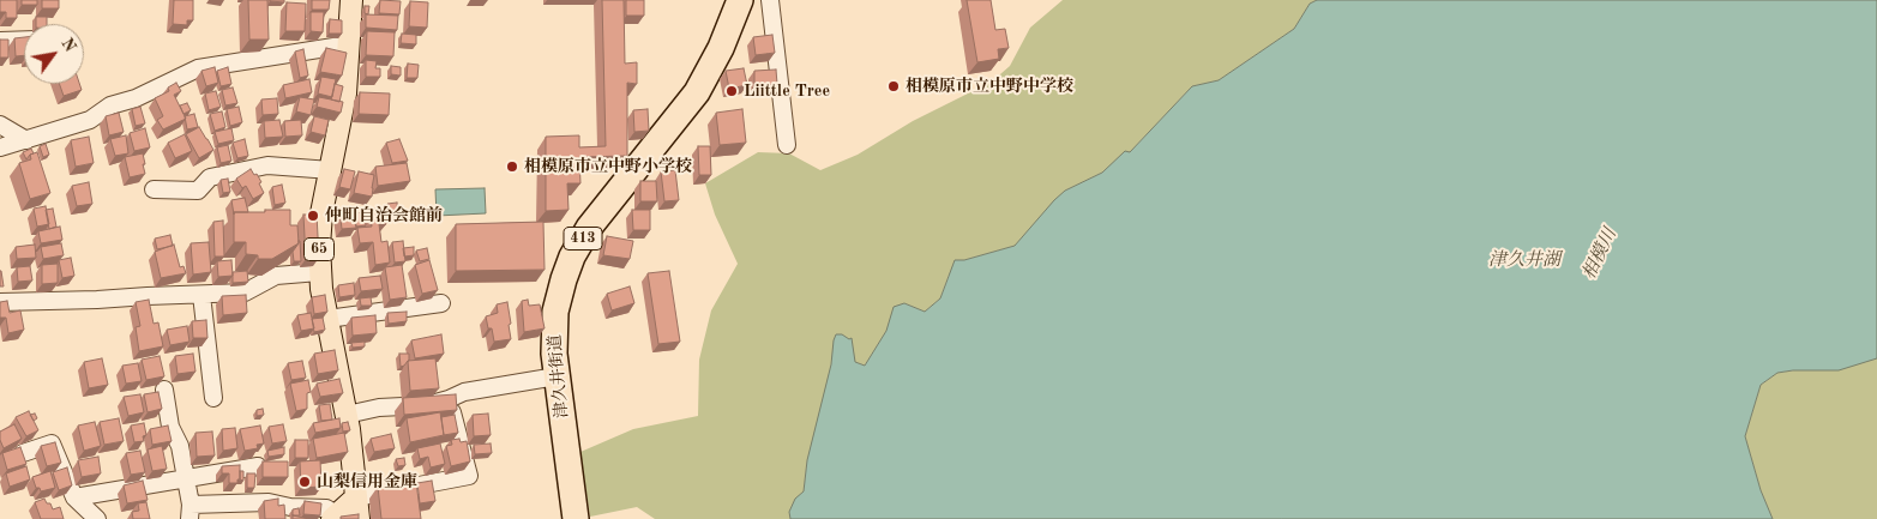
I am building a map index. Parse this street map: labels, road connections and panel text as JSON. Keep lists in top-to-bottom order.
{
  "streets": {
    "highway": ["413", "津久井街道"],
    "main road": ["65"]
  },
  "water": ["相模川", "津久井湖"],
  "places": [
    "相模原市立中野中学校",
    "Liittle Tree",
    "相模原市立中野小学校",
    "仲町自治会館前",
    "山梨信用金庫"
  ],
  "north": "top right"
}
